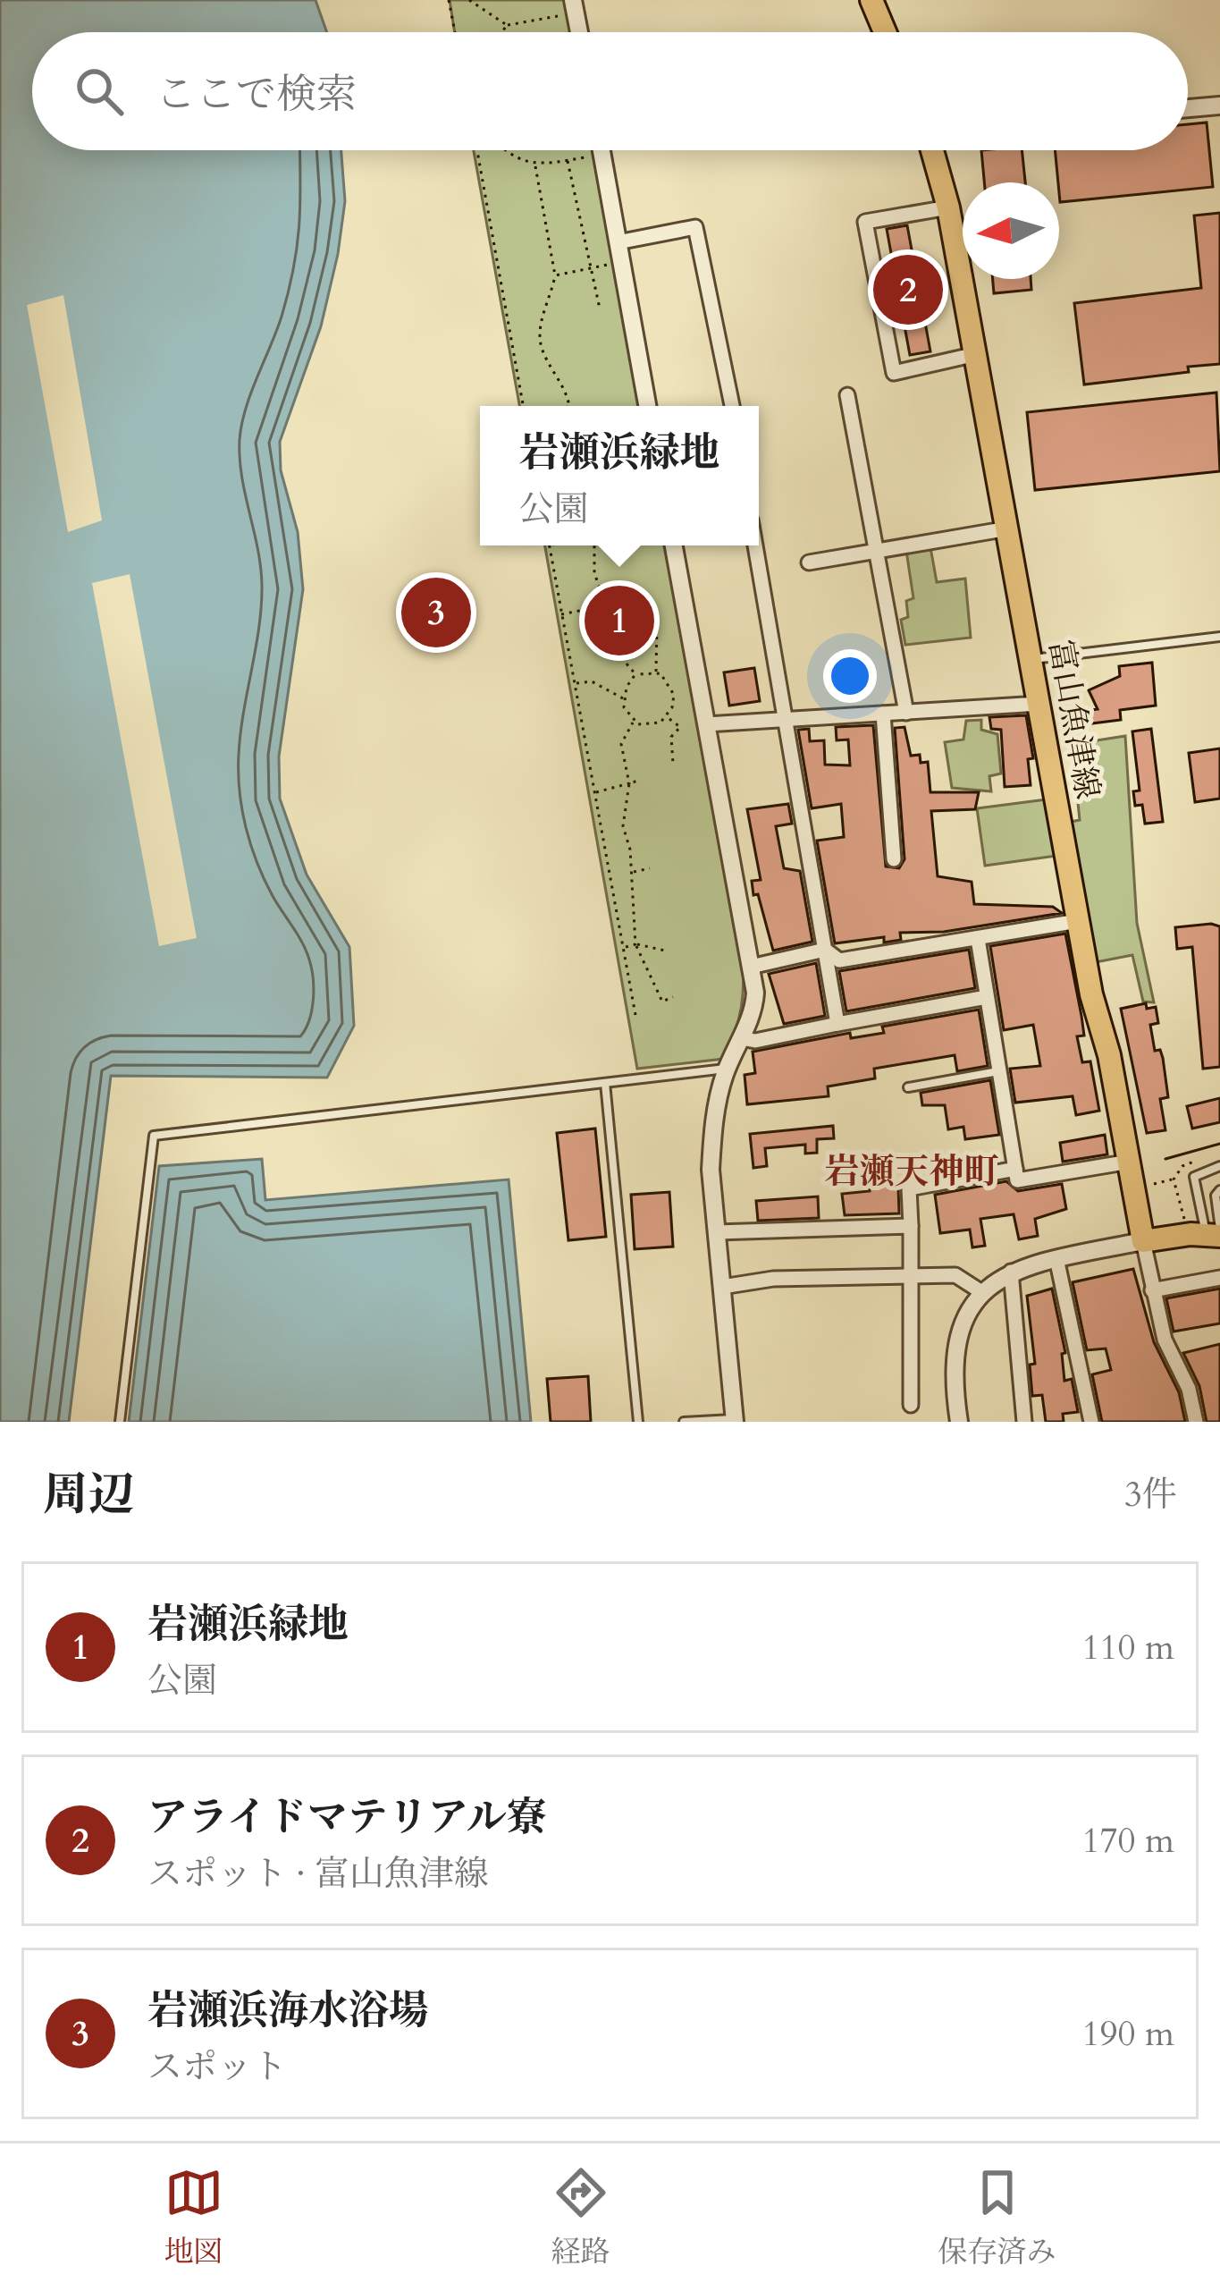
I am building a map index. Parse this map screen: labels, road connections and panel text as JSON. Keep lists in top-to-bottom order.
{
  "streets": {
    "main road": ["富山魚津線"]
  },
  "districts": ["岩瀬天神町"],
  "north": "left",
  "page": {
    "search": "ここで検索",
    "pins": ["2", "3", "1"],
    "popup": ["岩瀬浜緑地", "公園"],
    "heading": ["周辺", "3件"],
    "list": [
      {
        "mark": "1",
        "name": "岩瀬浜緑地",
        "note": "公園",
        "value": "110 m"
      },
      {
        "mark": "2",
        "name": "アライドマテリアル寮",
        "note": "スポット · 富山魚津線",
        "value": "170 m"
      },
      {
        "mark": "3",
        "name": "岩瀬浜海水浴場",
        "note": "スポット",
        "value": "190 m"
      }
    ],
    "nav": ["地図", "経路", "保存済み"]
  }
}
